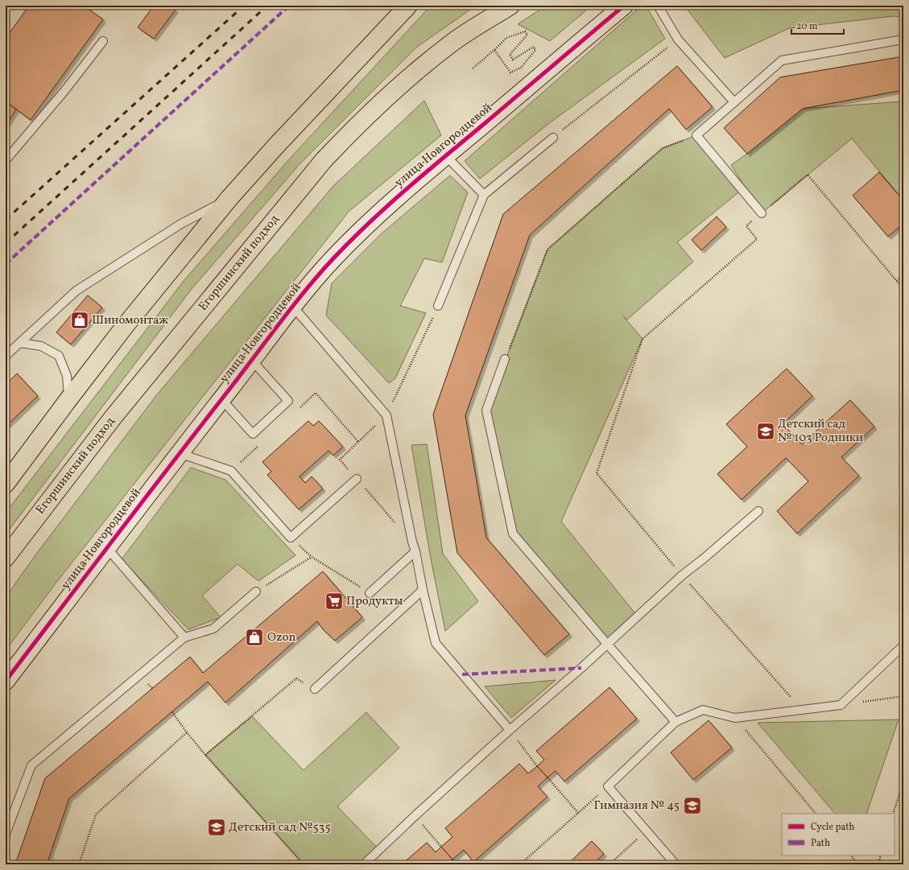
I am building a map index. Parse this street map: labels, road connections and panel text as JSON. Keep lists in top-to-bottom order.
{
  "streets": {
    "main road": ["Егоршинский подход"],
    "street": ["улица Новгородцевой"]
  },
  "places": {
    "shop": ["Шиномонтаж", "Ozon"],
    "school or university": ["Детский сад № 103 Родники", "Гимназия № 45", "Детский сад №535"],
    "supermarket": ["Продукты"]
  },
  "legend": ["Cycle path", "Path"],
  "scale_bar": "20 m"
}
